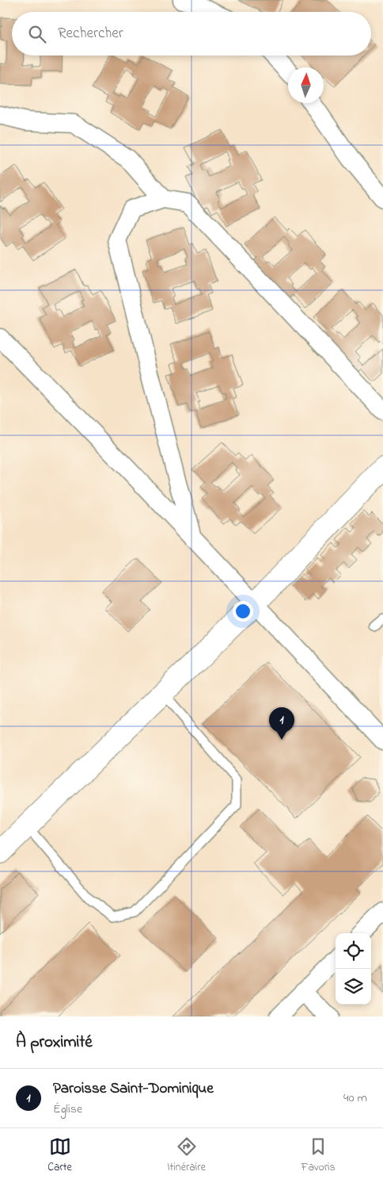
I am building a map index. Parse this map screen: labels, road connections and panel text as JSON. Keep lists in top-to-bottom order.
{
  "north": "top",
  "page": {
    "search": "Rechercher",
    "pins": "1",
    "heading": "À proximité",
    "list": [
      {
        "mark": "1",
        "name": "Paroisse Saint-Dominique",
        "note": "Église",
        "value": "40 m"
      }
    ],
    "nav": ["Carte", "Itinéraire", "Favoris"]
  }
}
